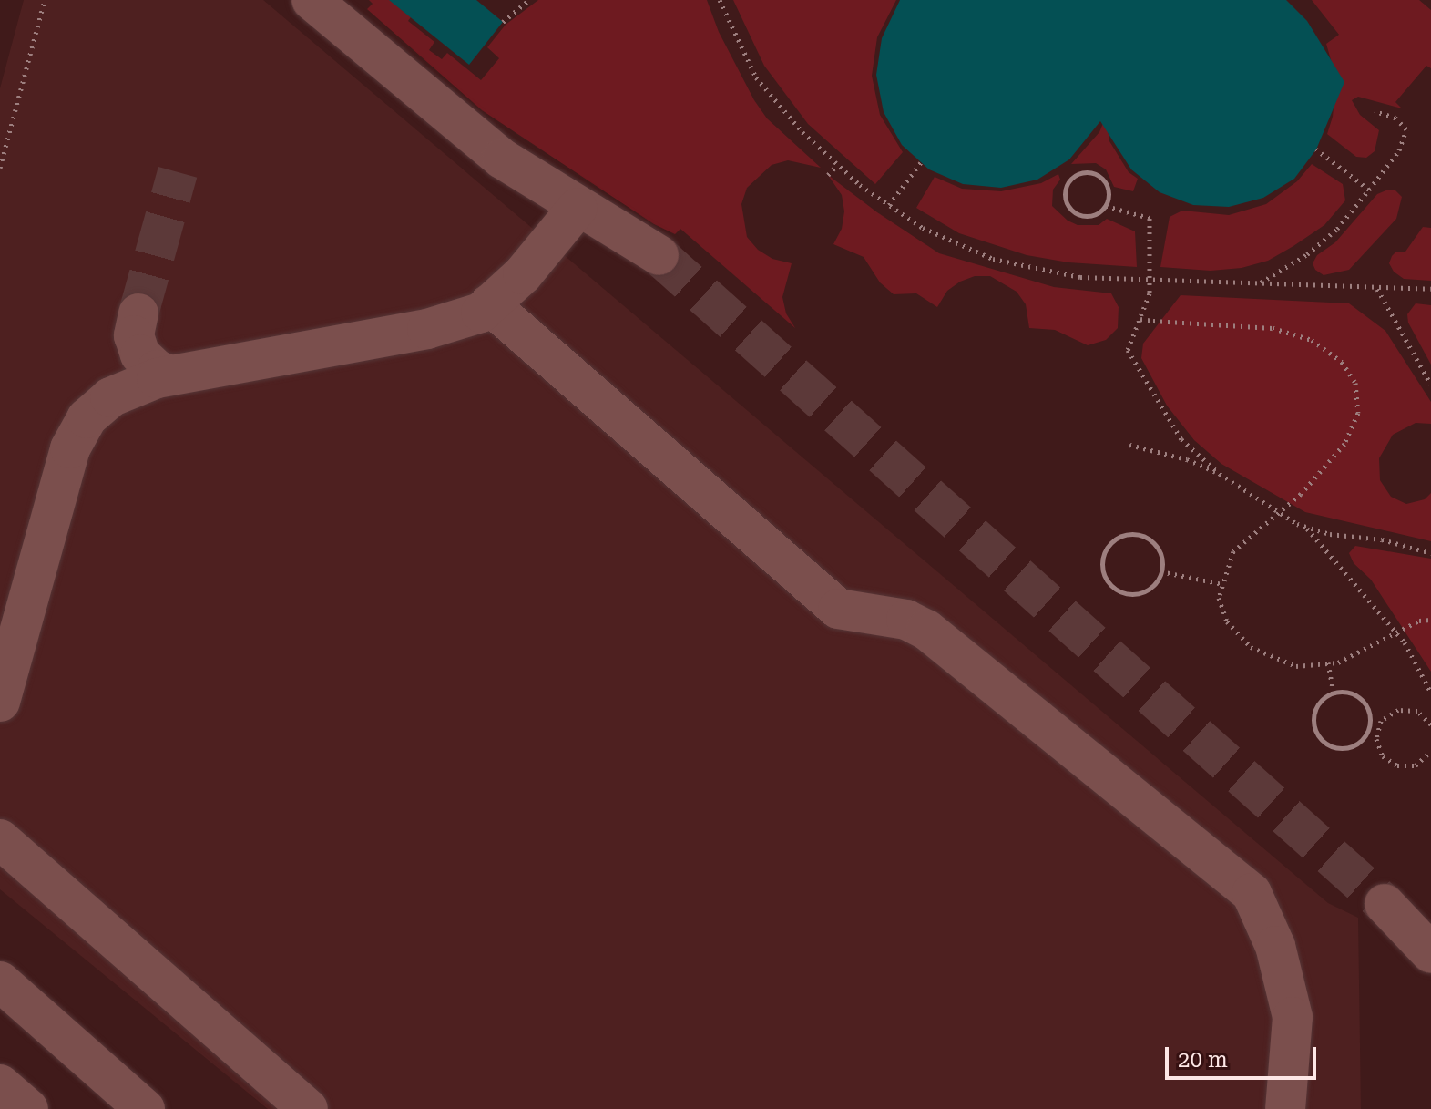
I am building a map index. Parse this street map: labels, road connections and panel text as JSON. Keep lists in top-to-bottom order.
{
  "scale_bar": "20 m"
}
